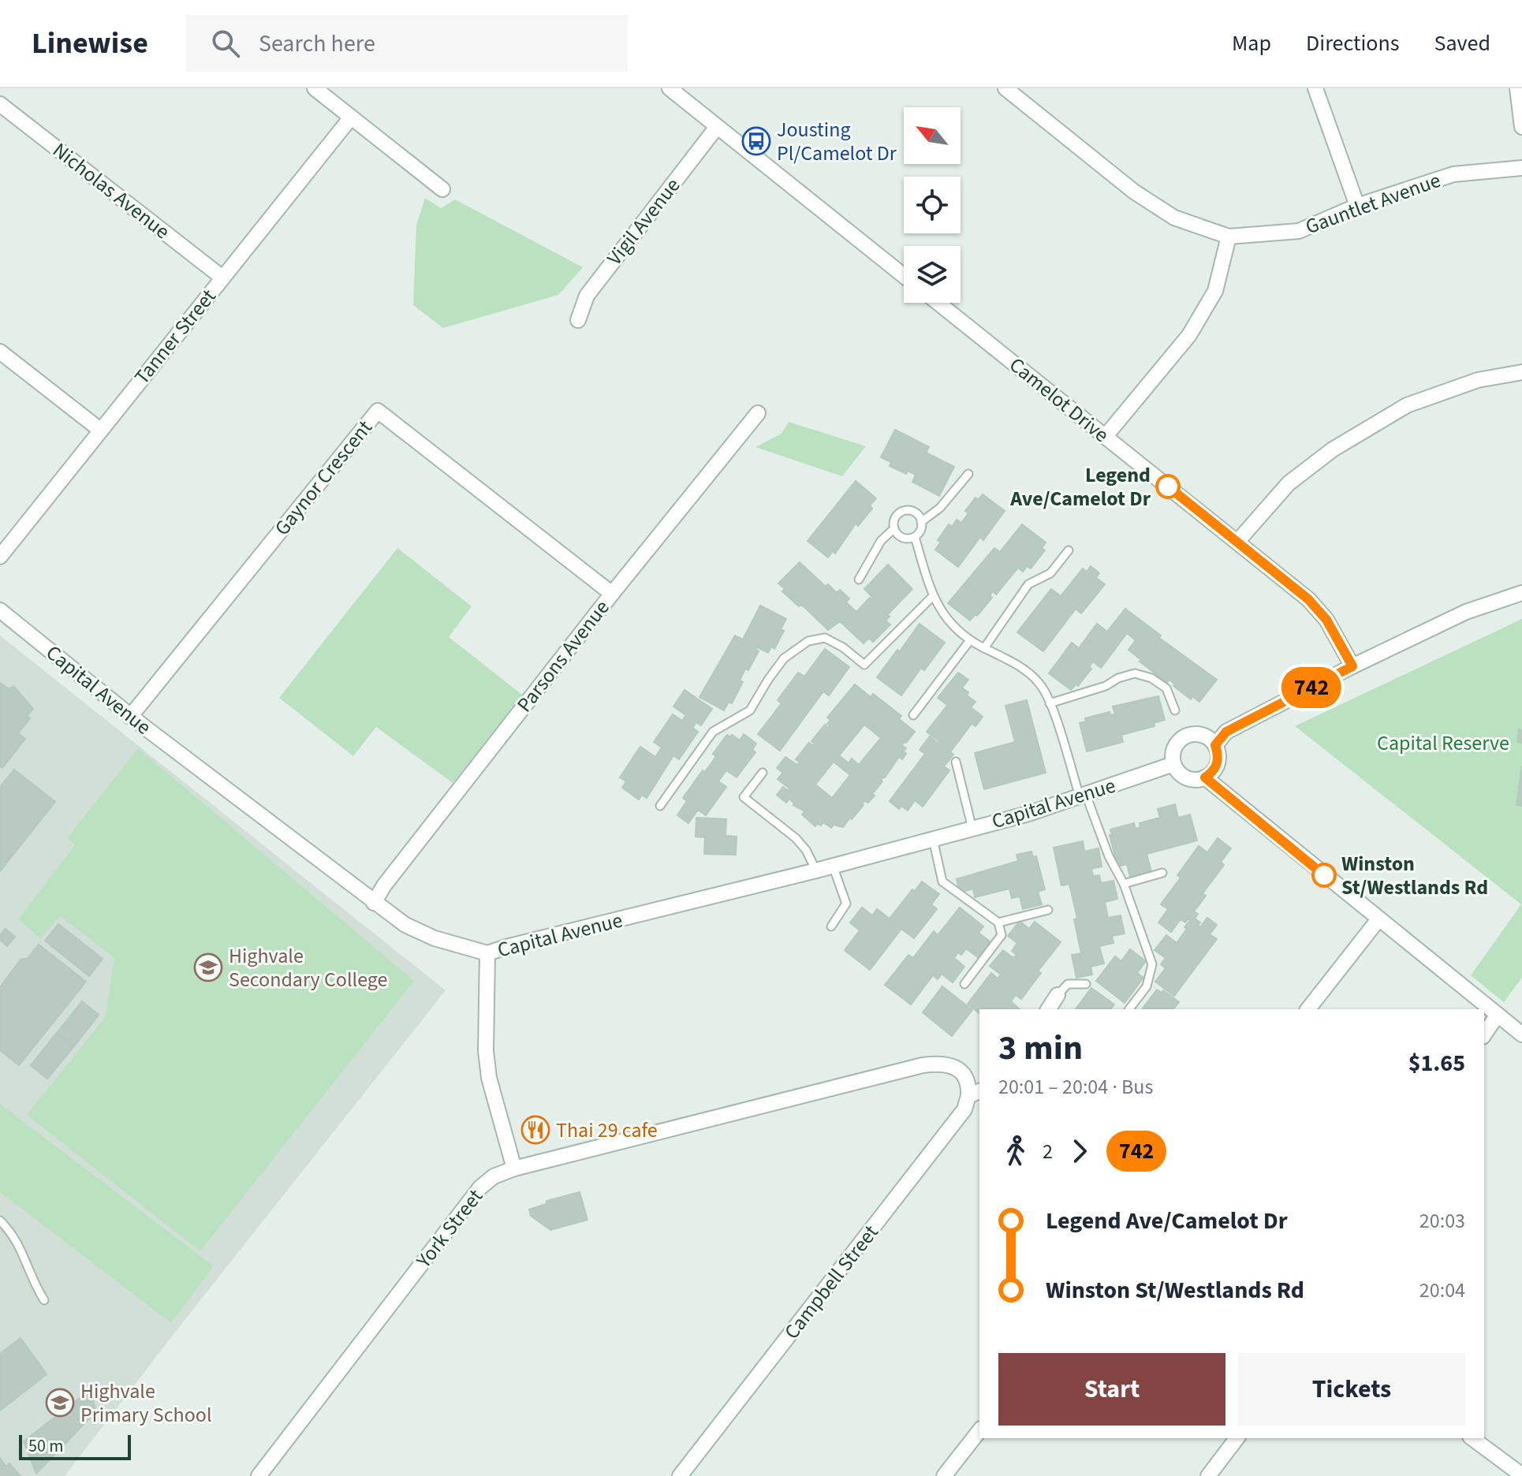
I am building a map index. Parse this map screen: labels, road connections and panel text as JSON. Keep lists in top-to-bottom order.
{
  "streets": {
    "street": [
      "Nicholas Avenue",
      "Gauntlet Avenue",
      "Vigil Avenue",
      "Tanner Street",
      "Camelot Drive",
      "Gaynor Crescent",
      "Parsons Avenue",
      "Capital Avenue",
      "York Street",
      "Campbell Street"
    ]
  },
  "crossings": [
    ["Nicholas Avenue", "Tanner Street"],
    ["Gaynor Crescent", "Parsons Avenue"],
    ["Gaynor Crescent", "Capital Avenue"],
    ["Parsons Avenue", "Capital Avenue"],
    ["York Street", "Campbell Street"]
  ],
  "parks": ["Capital Reserve"],
  "places": {
    "bus stop": ["Jousting Pl/Camelot Dr"],
    "other": ["Legend Ave/Camelot Dr", "Winston St/Westlands Rd"],
    "school or university": ["Highvale Secondary College", "Highvale Primary School"],
    "restaurant": ["Thai 29 cafe"]
  },
  "lines": ["bus line 742"],
  "scale_bar": "50 m",
  "north": "top left",
  "page": {
    "header": "Linewise",
    "search": "Search here",
    "nav": ["Map", "Directions", "Saved"],
    "on_map": "742",
    "heading": ["3 min", "20:01 – 20:04 · Bus", "$1.65"],
    "legs": ["2", "742"],
    "list": [
      {
        "name": "Legend Ave/Camelot Dr",
        "value": "20:03"
      },
      {
        "name": "Winston St/Westlands Rd",
        "value": "20:04"
      }
    ],
    "buttons": ["Start", "Tickets"],
    "scale": "50 m"
  }
}
